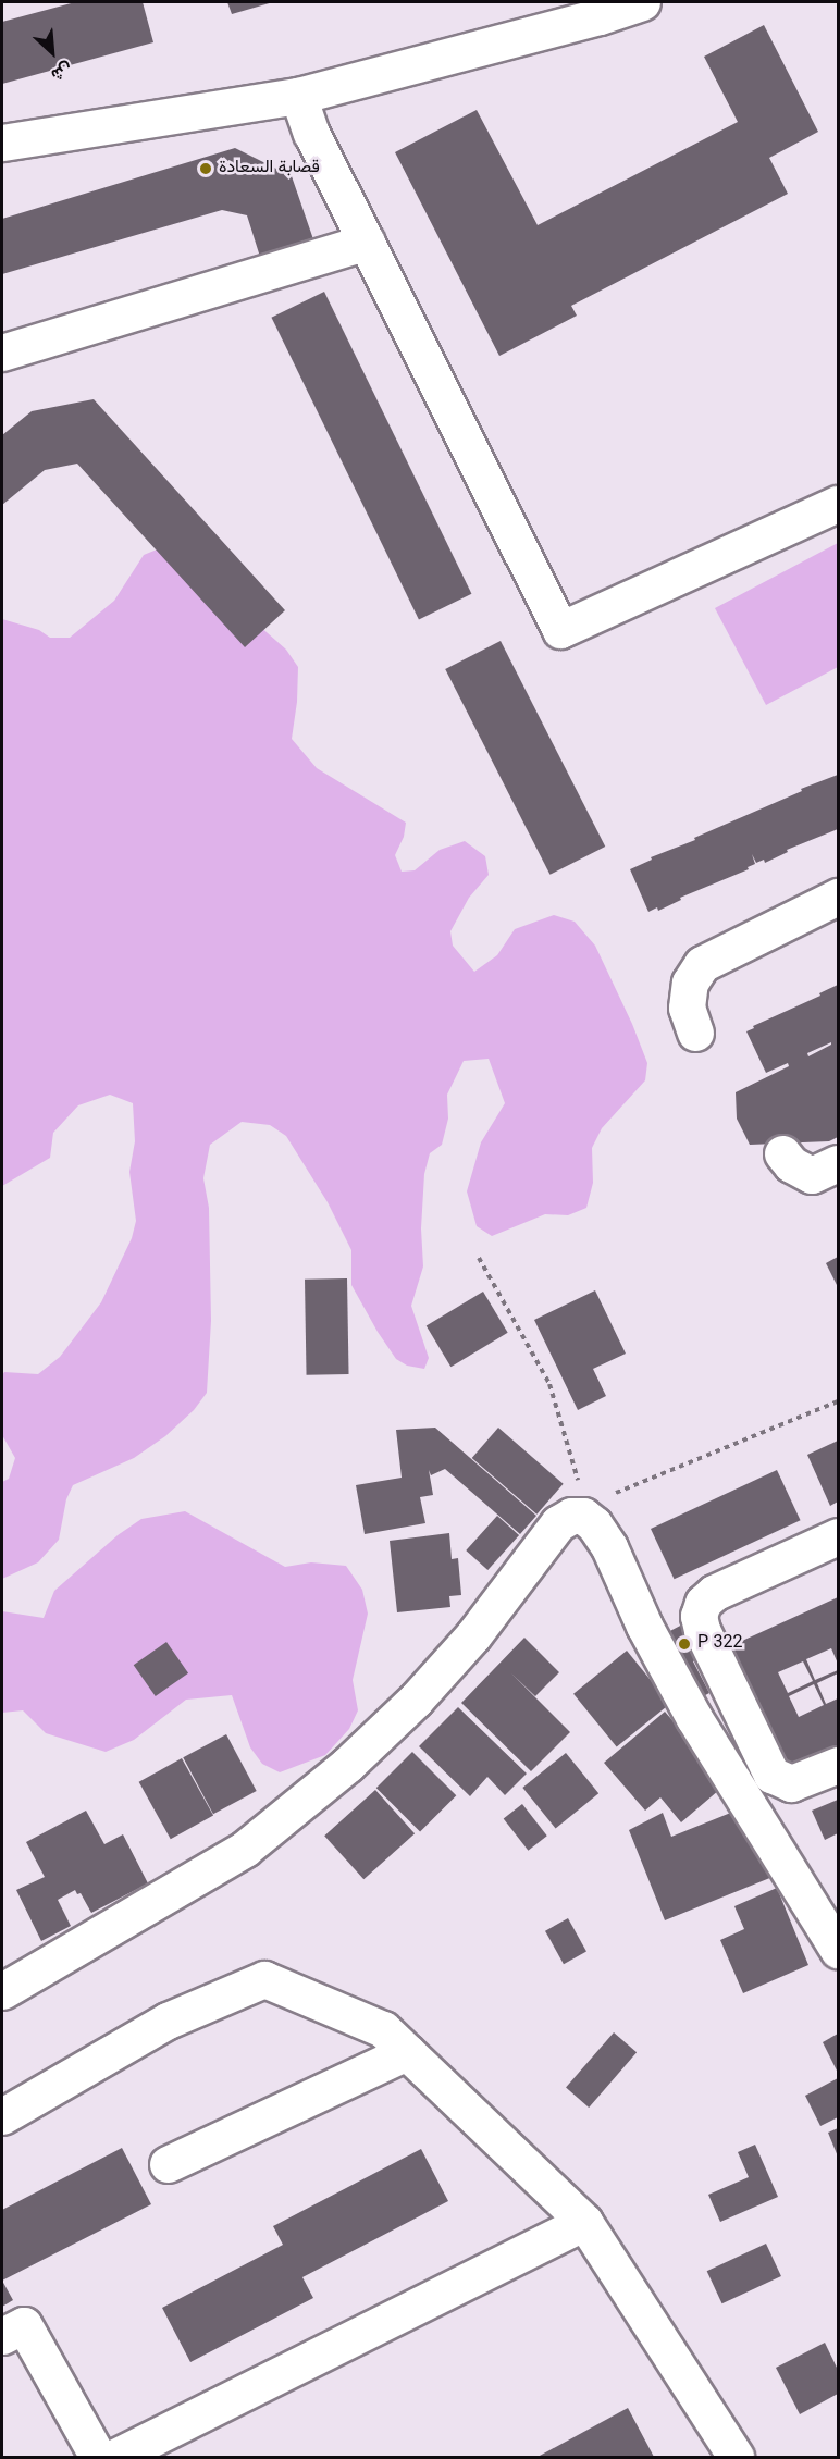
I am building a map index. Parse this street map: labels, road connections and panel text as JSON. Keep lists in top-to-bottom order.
{
  "places": ["قصابة السعادة", "P 322"],
  "north": "bottom right"
}
